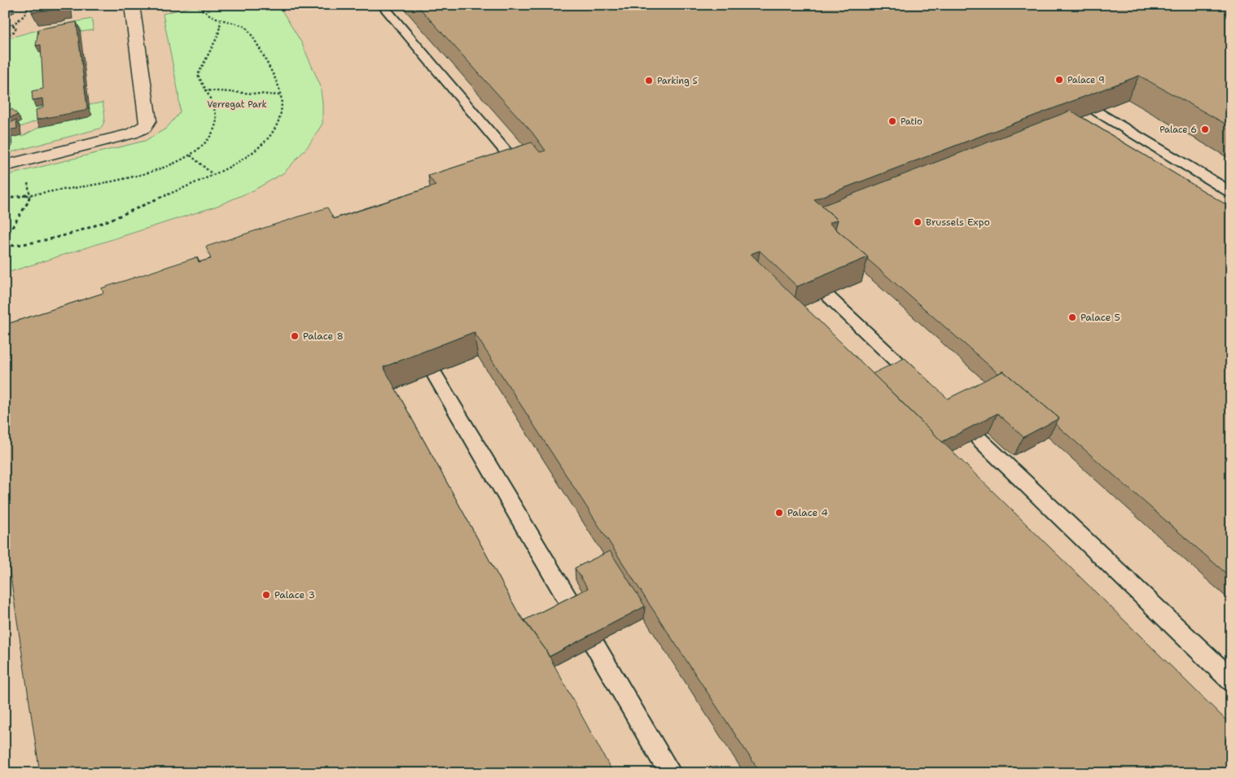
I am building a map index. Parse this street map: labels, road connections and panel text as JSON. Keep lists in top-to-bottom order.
{
  "parks": ["Verregat Park"],
  "places": [
    "Palace 9",
    "Parking S",
    "Patio",
    "Palace 6",
    "Brussels Expo",
    "Palace 5",
    "Palace 8",
    "Palace 4",
    "Palace 3"
  ]
}
